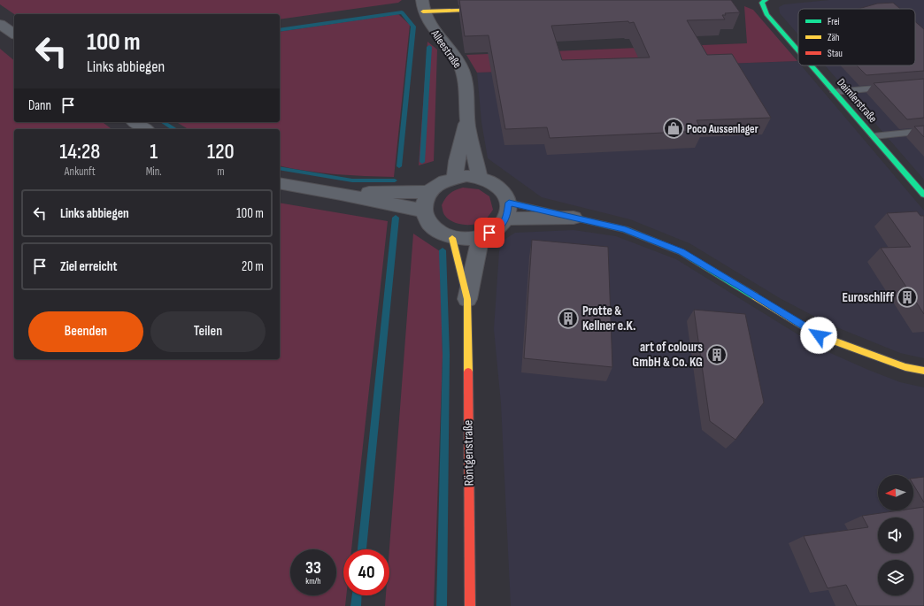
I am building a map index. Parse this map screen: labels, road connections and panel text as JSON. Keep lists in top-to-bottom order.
{
  "streets": {
    "street": ["Alleestraße", "Daimlerstraße", "Röntgenstraße"]
  },
  "crossings": [
    ["Alleestraße", "Röntgenstraße"]
  ],
  "places": {
    "shop": ["Poco Aussenlager"],
    "building": ["Euroschliff", "Protte & Kellner e.K.", "art of colours GmbH & Co. KG"]
  },
  "legend": ["Frei", "Zäh", "Stau"],
  "north": "left",
  "page": {
    "turn": ["100 m", "Links abbiegen"],
    "then": "Dann",
    "eta": [
      "14:28",
      "Ankunft",
      "1",
      "Min.",
      "120",
      "m"
    ],
    "list": [
      {
        "name": "Links abbiegen",
        "value": "100 m"
      },
      {
        "name": "Ziel erreicht",
        "value": "20 m"
      }
    ],
    "buttons": ["Beenden", "Teilen"],
    "speed": "33 km/h",
    "limit": "40"
  }
}
